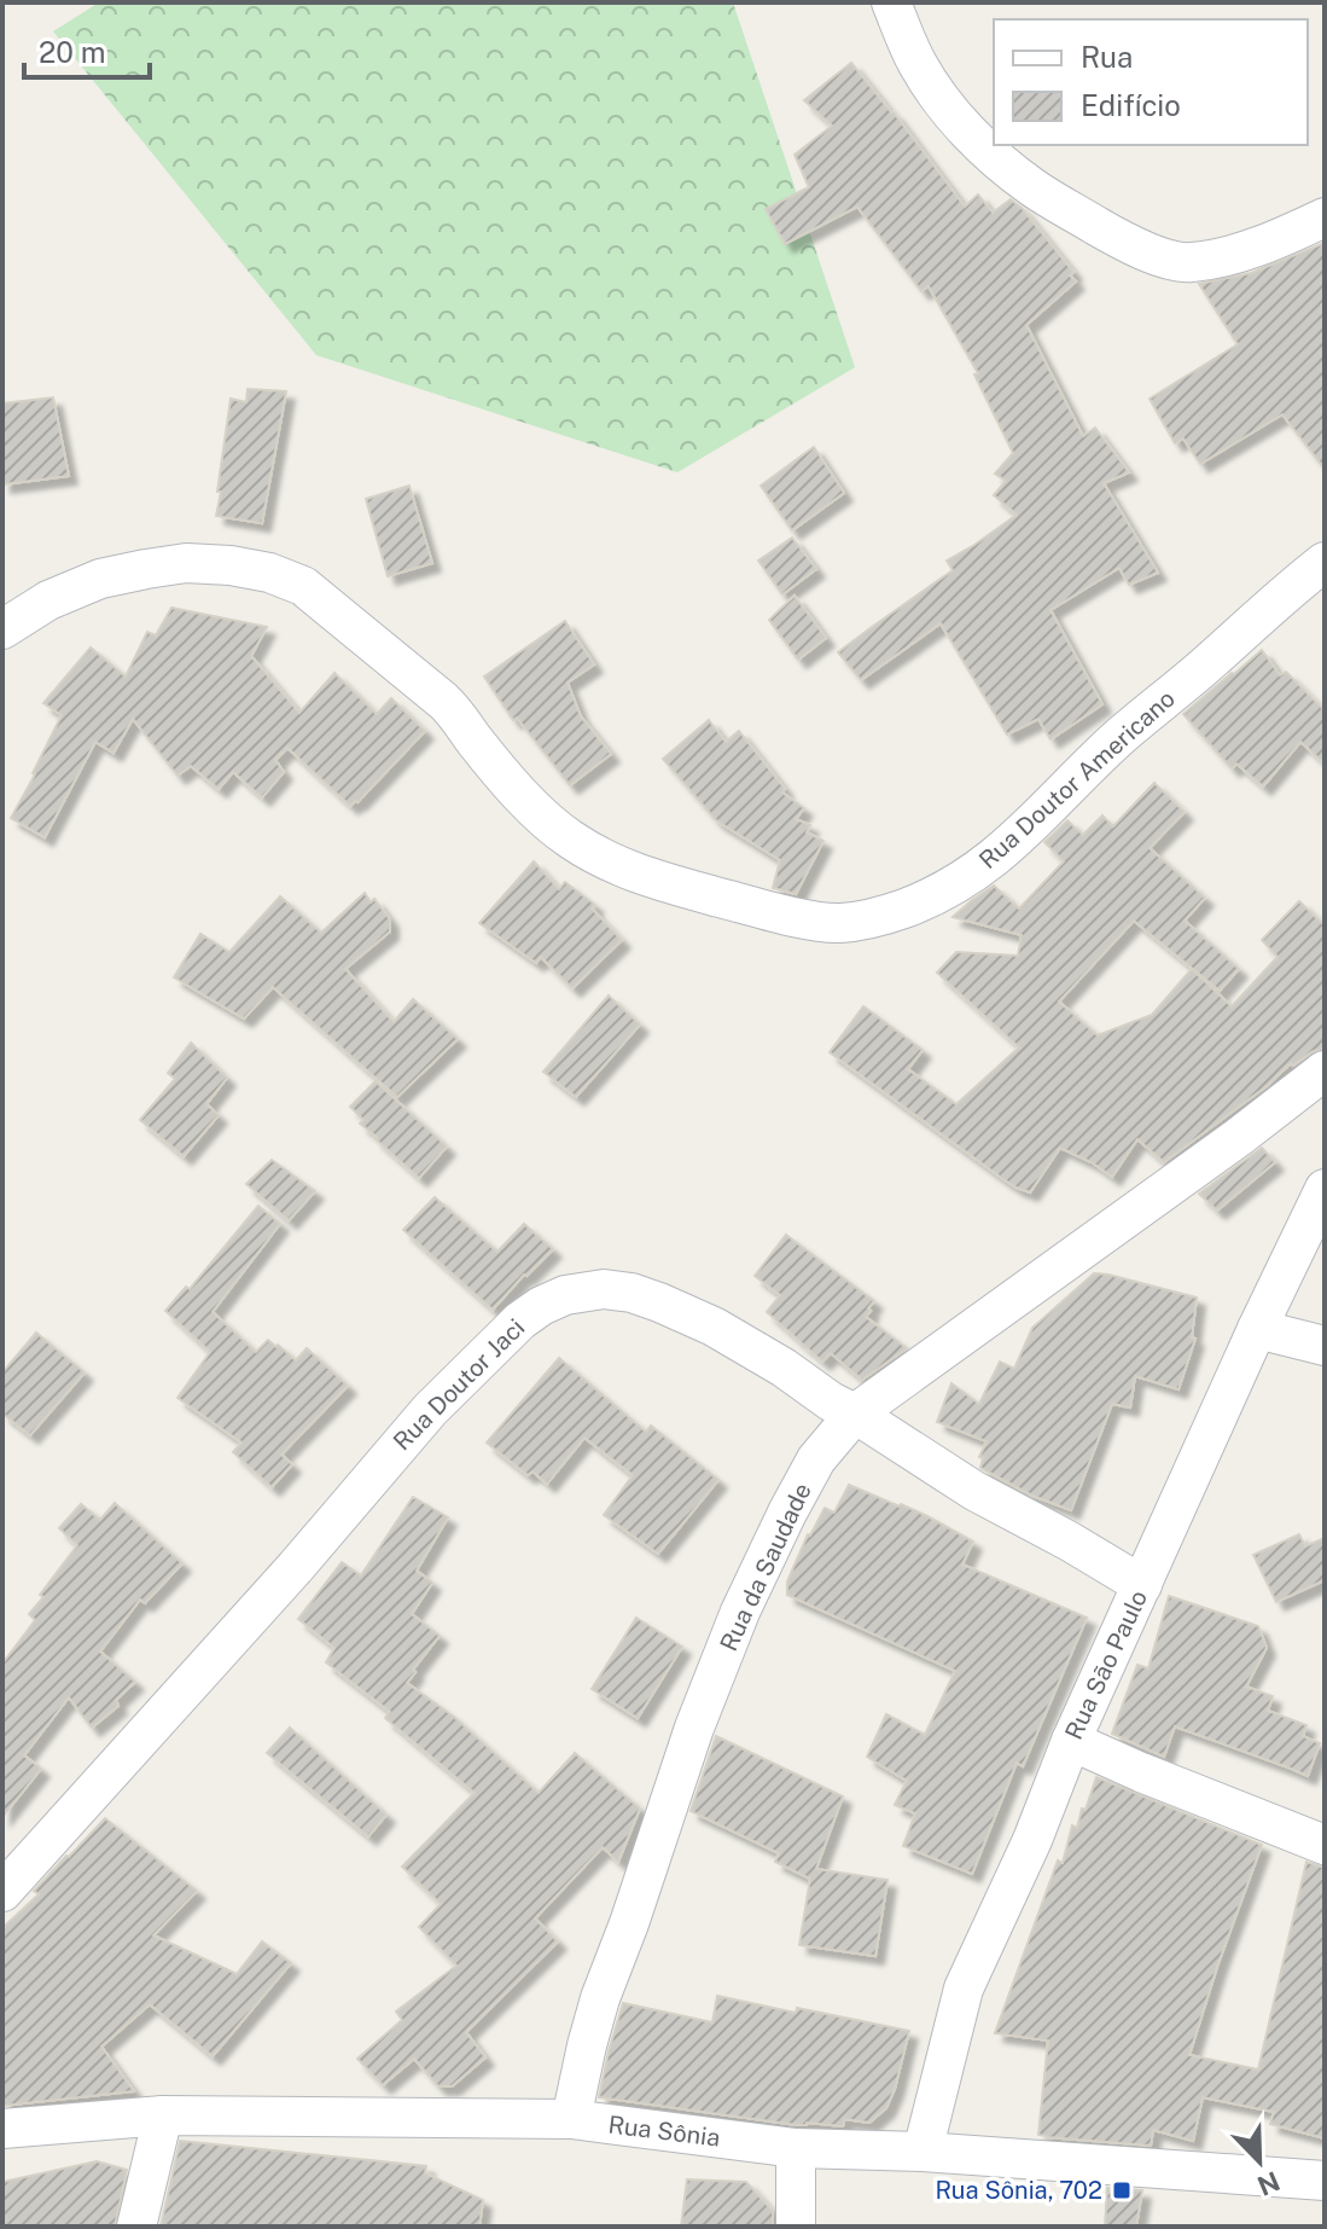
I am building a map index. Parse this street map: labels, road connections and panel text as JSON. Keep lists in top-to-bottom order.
{
  "streets": {
    "street": [
      "Rua Doutor Americano",
      "Rua Doutor Jaci",
      "Rua da Saudade",
      "Rua São Paulo",
      "Rua Sônia"
    ]
  },
  "crossings": [
    ["Rua Doutor Jaci", "Rua da Saudade"],
    ["Rua Doutor Jaci", "Rua São Paulo"],
    ["Rua da Saudade", "Rua Sônia"],
    ["Rua São Paulo", "Rua Sônia"]
  ],
  "places": {
    "transit": ["Rua Sônia, 702"]
  },
  "legend": ["Rua", "Edifício"],
  "scale_bar": "20 m",
  "north": "bottom right"
}
